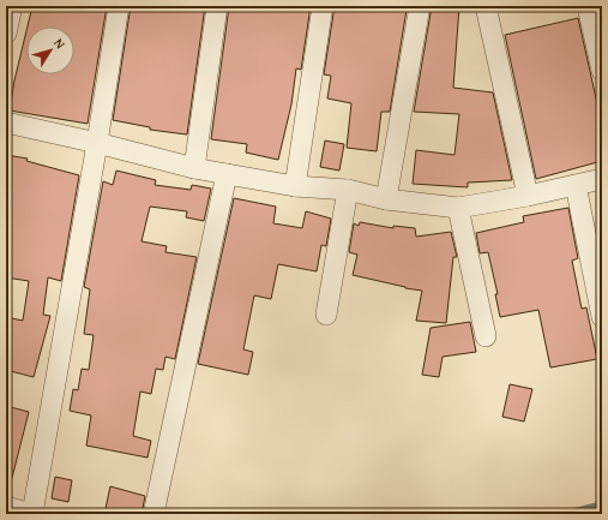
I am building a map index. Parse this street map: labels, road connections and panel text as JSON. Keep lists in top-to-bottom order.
{
  "north": "top right"
}
